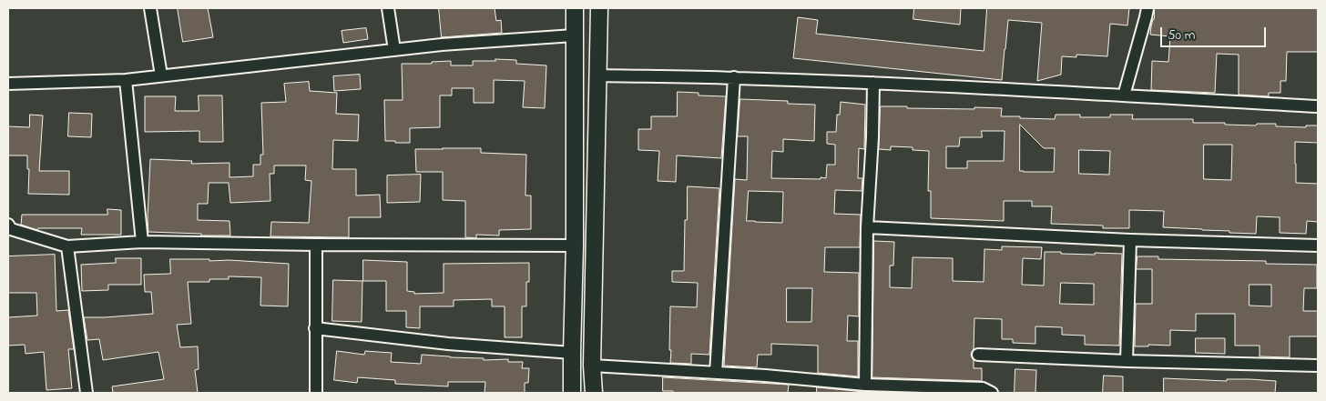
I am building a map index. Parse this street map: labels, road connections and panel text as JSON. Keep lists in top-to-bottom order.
{
  "scale_bar": "50 m"
}
